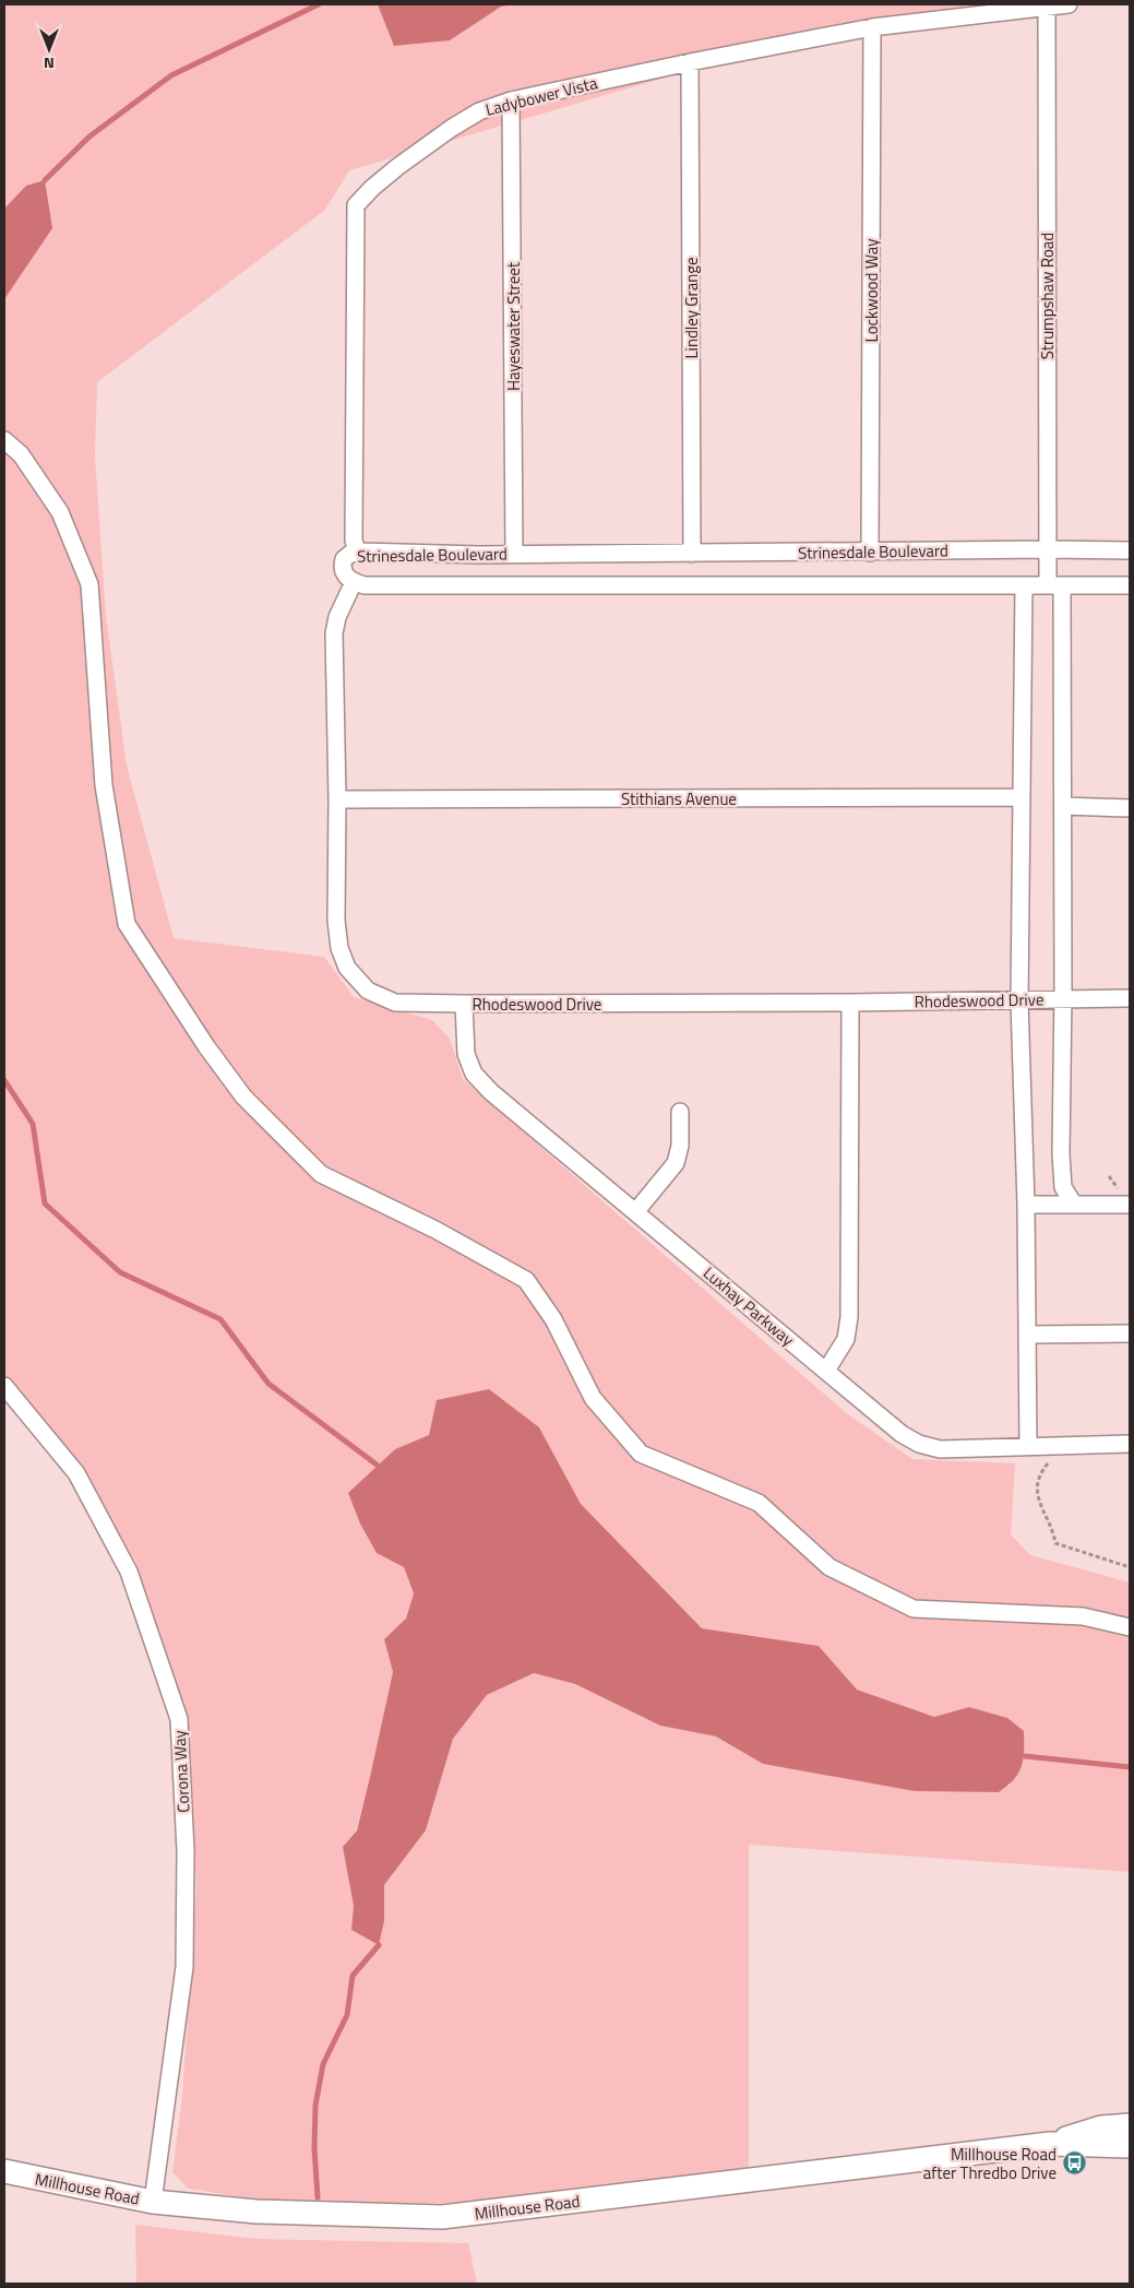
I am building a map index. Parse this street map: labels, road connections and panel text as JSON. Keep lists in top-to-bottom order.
{
  "streets": {
    "main road": ["Millhouse Road"],
    "street": [
      "Ladybower Vista",
      "Lockwood Way",
      "Strumpshaw Road",
      "Lindley Grange",
      "Hayeswater Street",
      "Strinesdale Boulevard",
      "Stithians Avenue",
      "Rhodeswood Drive",
      "Luxhay Parkway",
      "Corona Way"
    ]
  },
  "crossings": [
    ["Ladybower Vista", "Lockwood Way"],
    ["Ladybower Vista", "Strumpshaw Road"],
    ["Ladybower Vista", "Lindley Grange"],
    ["Ladybower Vista", "Hayeswater Street"],
    ["Ladybower Vista", "Strinesdale Boulevard"],
    ["Lockwood Way", "Strinesdale Boulevard"],
    ["Strumpshaw Road", "Strinesdale Boulevard"],
    ["Strumpshaw Road", "Rhodeswood Drive"],
    ["Lindley Grange", "Strinesdale Boulevard"],
    ["Hayeswater Street", "Strinesdale Boulevard"],
    ["Strinesdale Boulevard", "Rhodeswood Drive"],
    ["Stithians Avenue", "Rhodeswood Drive"],
    ["Rhodeswood Drive", "Luxhay Parkway"],
    ["Corona Way", "Millhouse Road"]
  ],
  "places": {
    "bus stop": ["Millhouse Road after Thredbo Drive"]
  },
  "north": "bottom"
}
